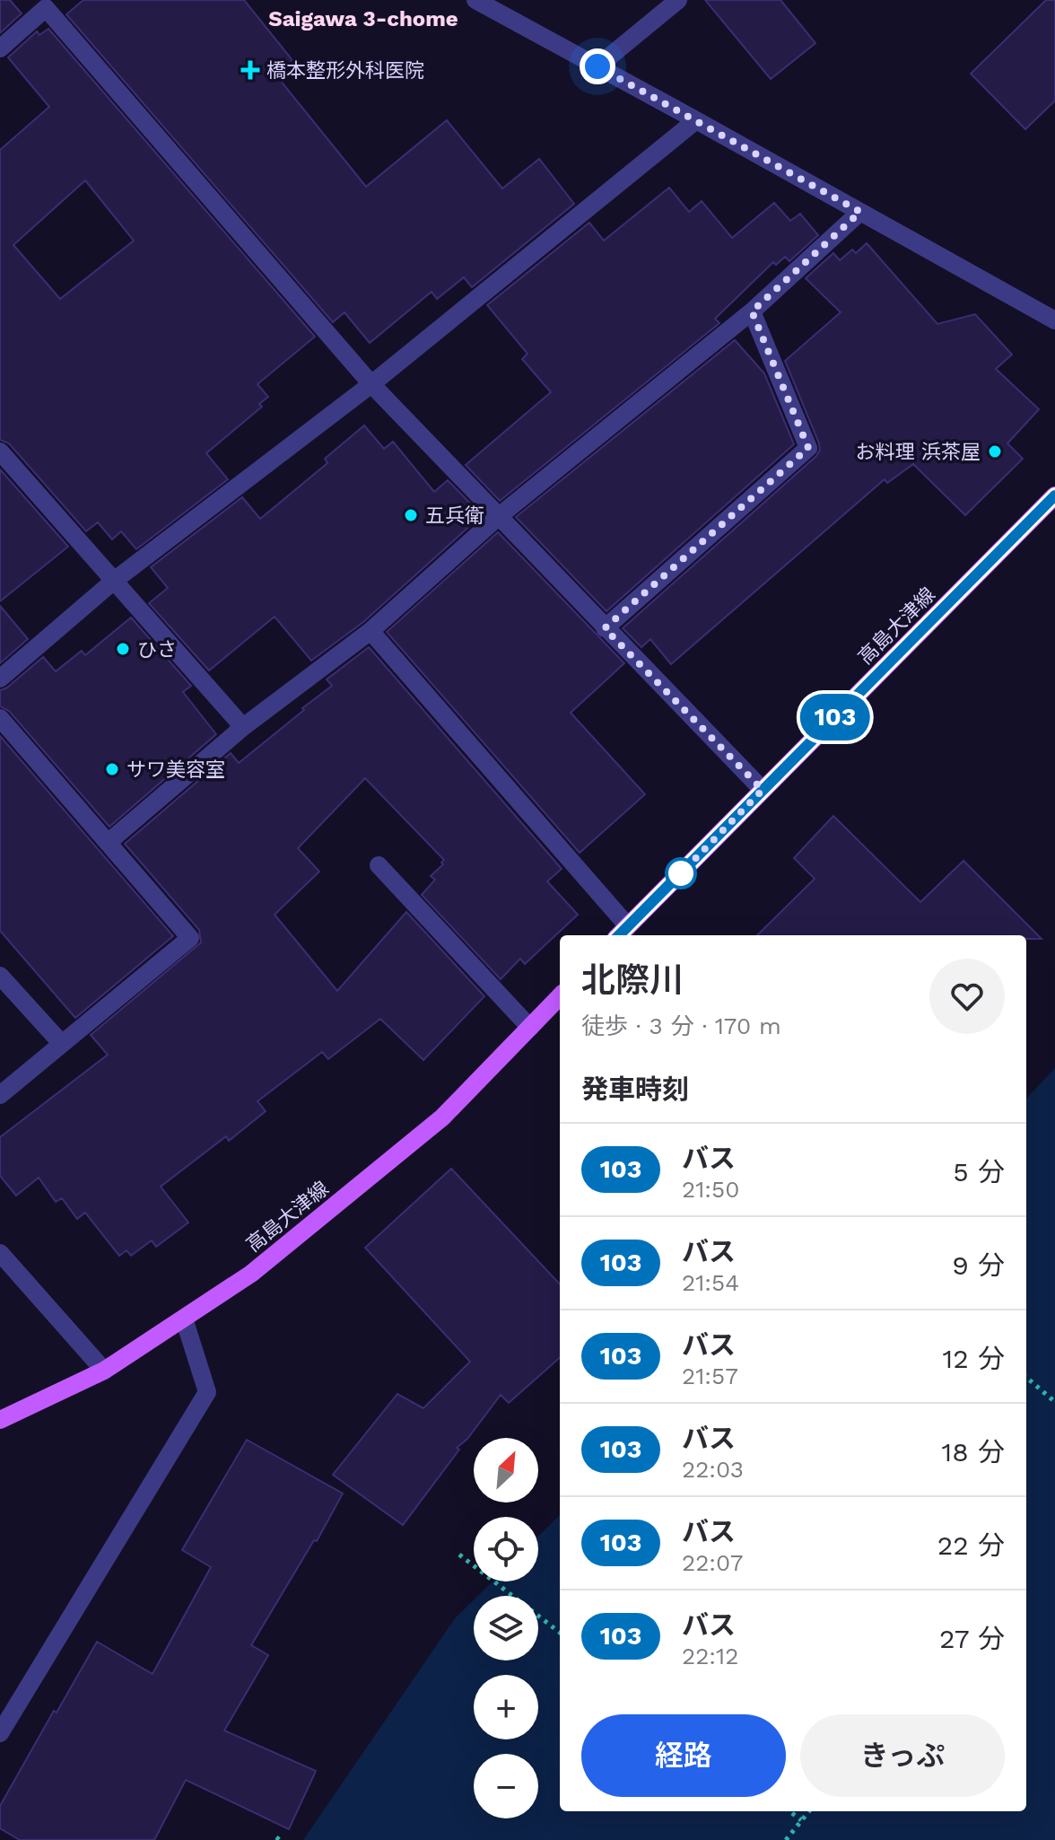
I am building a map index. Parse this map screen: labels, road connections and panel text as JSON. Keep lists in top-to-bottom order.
{
  "streets": {
    "main road": ["高島大津線"]
  },
  "districts": ["Saigawa 3-chome"],
  "places": {
    "health": ["橋本整形外科医院"],
    "other": [
      "お料理 浜茶屋",
      "五兵衛",
      "ひさ",
      "サワ美容室"
    ]
  },
  "lines": ["bus line 103"],
  "north": "top right",
  "page": {
    "on_map": "103",
    "heading": [
      ["北際川", "徒歩 · 3 分 · 170 m"],
      "発車時刻"
    ],
    "list": [
      {
        "mark": "103",
        "name": "バス",
        "note": "21:50",
        "value": "5 分"
      },
      {
        "mark": "103",
        "name": "バス",
        "note": "21:54",
        "value": "9 分"
      },
      {
        "mark": "103",
        "name": "バス",
        "note": "21:57",
        "value": "12 分"
      },
      {
        "mark": "103",
        "name": "バス",
        "note": "22:03",
        "value": "18 分"
      },
      {
        "mark": "103",
        "name": "バス",
        "note": "22:07",
        "value": "22 分"
      },
      {
        "mark": "103",
        "name": "バス",
        "note": "22:12",
        "value": "27 分"
      }
    ],
    "map_buttons": ["+", "−"],
    "buttons": ["経路", "きっぷ"]
  }
}
